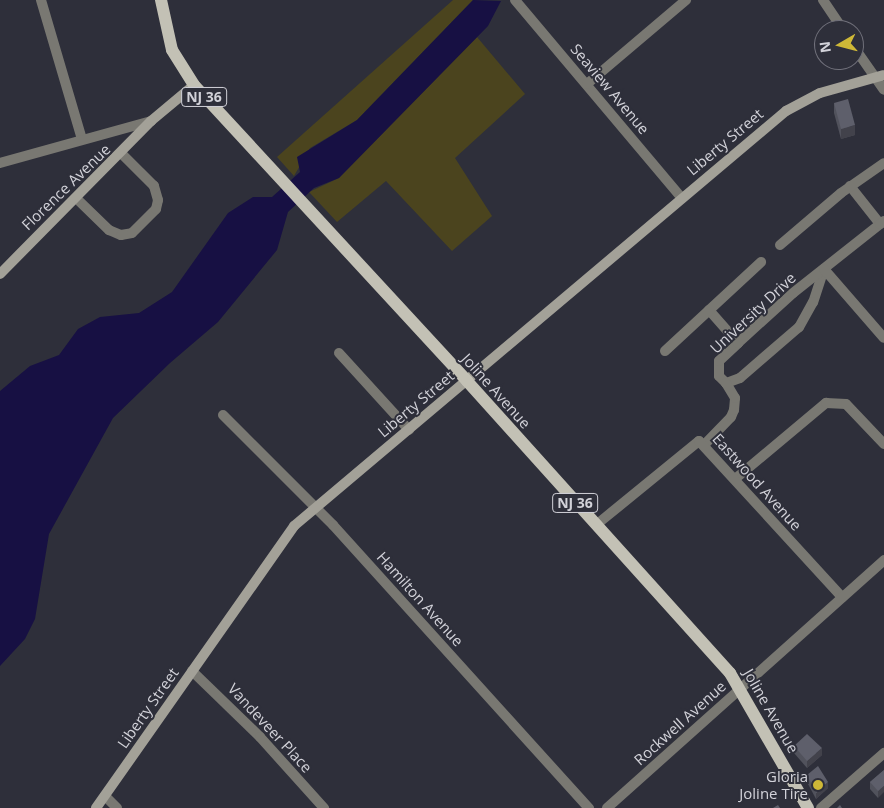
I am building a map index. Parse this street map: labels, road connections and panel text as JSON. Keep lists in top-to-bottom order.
{
  "streets": {
    "main road": ["NJ 36", "Joline Avenue"],
    "street": [
      "Seaview Avenue",
      "Liberty Street",
      "Florence Avenue",
      "University Drive",
      "Eastwood Avenue",
      "Hamilton Avenue",
      "Rockwell Avenue",
      "Vandeveer Place"
    ]
  },
  "crossings": [
    ["Seaview Avenue", "Liberty Street"],
    ["Liberty Street", "Joline Avenue"],
    ["Liberty Street", "Hamilton Avenue"],
    ["Liberty Street", "Vandeveer Place"],
    ["Florence Avenue", "Joline Avenue"],
    ["University Drive", "Eastwood Avenue"],
    ["Joline Avenue", "Eastwood Avenue"],
    ["Joline Avenue", "Rockwell Avenue"],
    ["Eastwood Avenue", "Rockwell Avenue"]
  ],
  "places": ["Gloria Joline Tire"],
  "north": "left"
}
